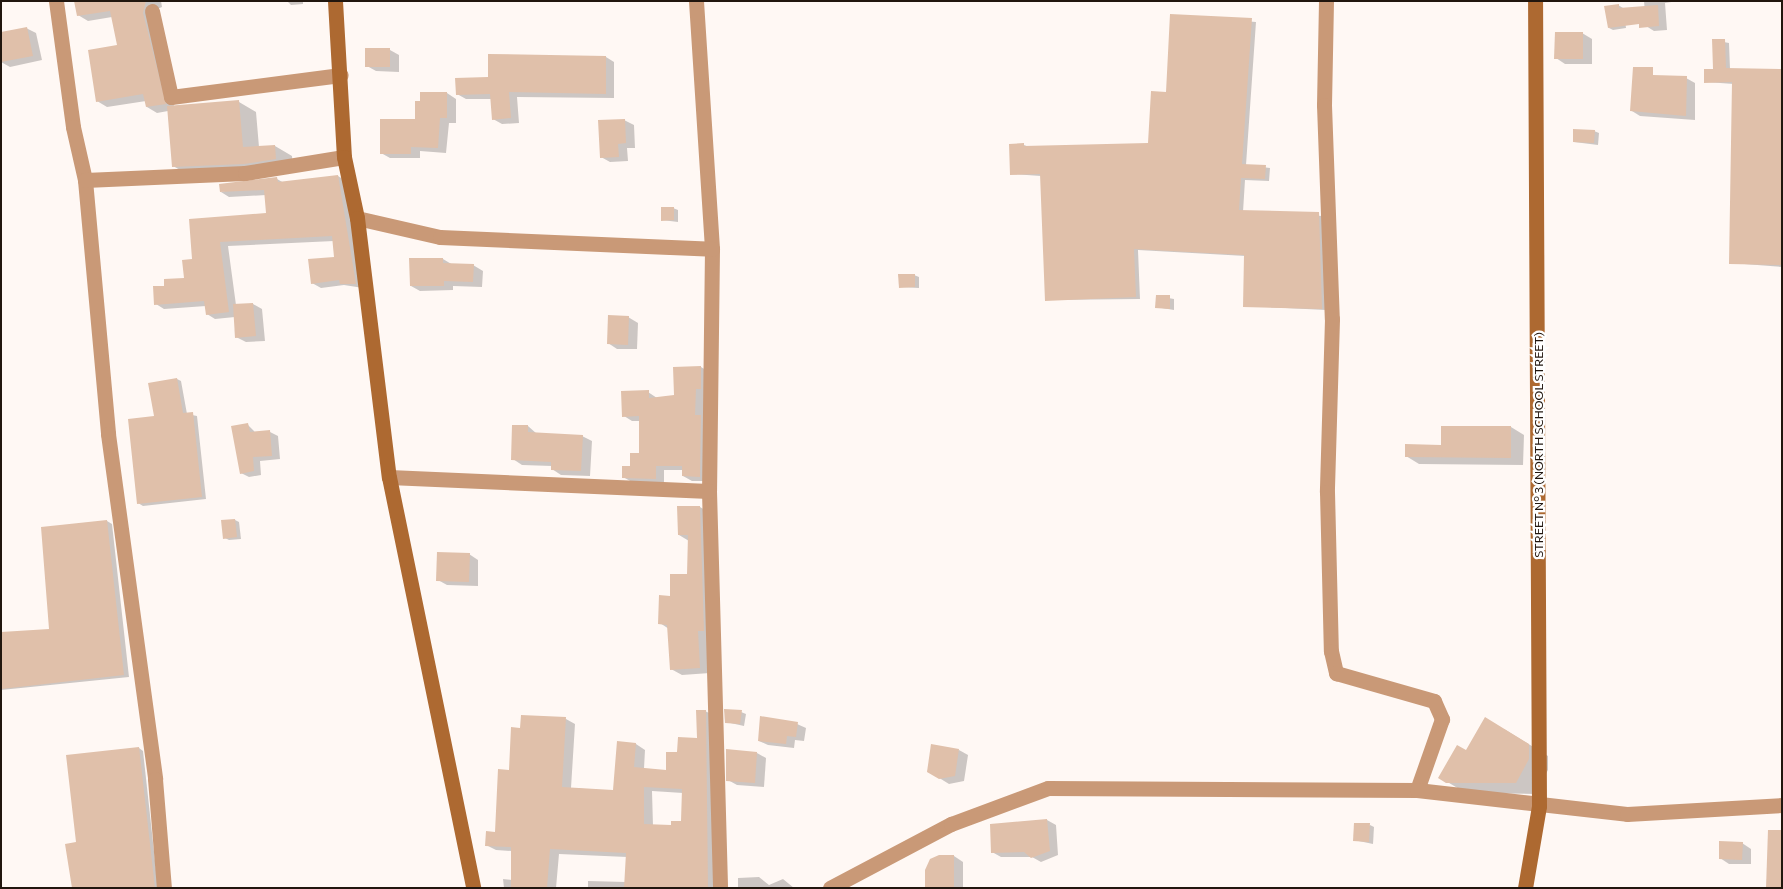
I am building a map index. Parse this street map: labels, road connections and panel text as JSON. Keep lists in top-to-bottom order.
{
  "streets": {
    "street": ["STREET N° 3 (NORTH SCHOOL STREET)"]
  }
}
